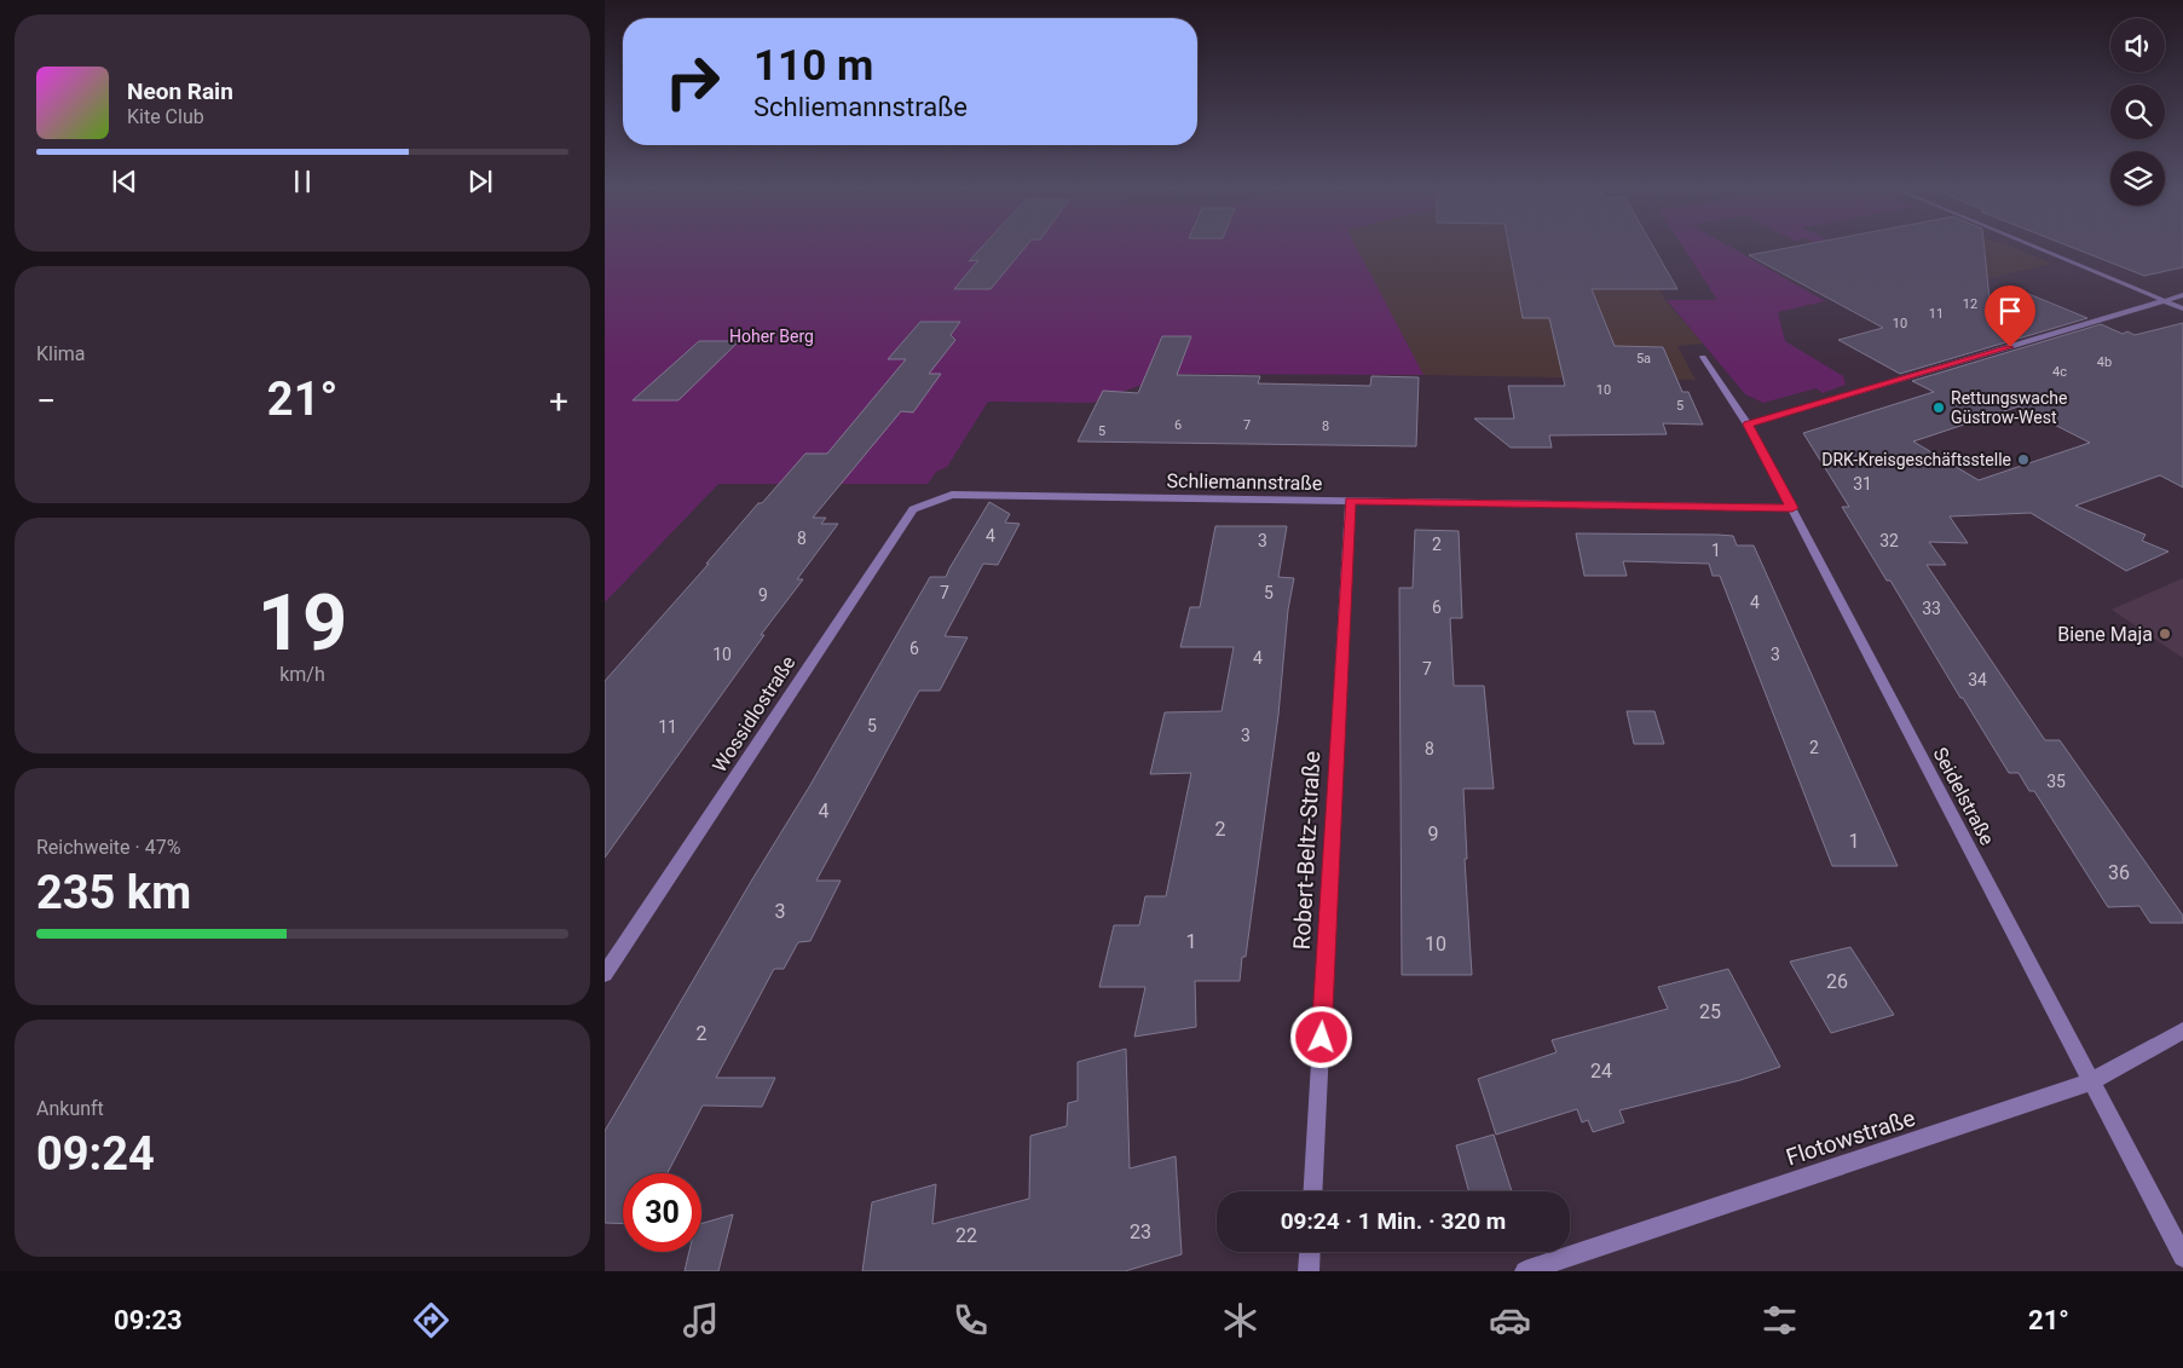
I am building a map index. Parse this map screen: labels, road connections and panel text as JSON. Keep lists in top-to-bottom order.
{
  "streets": {
    "street": [
      "Schliemannstraße",
      "Wossidlostraße",
      "Seidelstraße",
      "Robert-Beltz-Straße",
      "Flotowstraße"
    ]
  },
  "crossings": [
    ["Schliemannstraße", "Wossidlostraße"],
    ["Schliemannstraße", "Seidelstraße"],
    ["Schliemannstraße", "Robert-Beltz-Straße"],
    ["Seidelstraße", "Flotowstraße"]
  ],
  "parks": ["Hoher Berg"],
  "places": ["Rettungswache Güstrow-West", "DRK-Kreisgeschäftsstelle", "Biene Maja"],
  "house_numbers": [
    "12",
    "11",
    "10",
    "5a",
    "4b",
    "4c",
    "10",
    "5",
    "6",
    "7",
    "8",
    "5",
    "31",
    "4",
    "8",
    "3",
    "32",
    "2",
    "1",
    "7",
    "5",
    "9",
    "4",
    "6",
    "33",
    "6",
    "10",
    "3",
    "4",
    "7",
    "34",
    "5",
    "11",
    "3",
    "2",
    "8",
    "35",
    "4",
    "2",
    "9",
    "1",
    "36",
    "3",
    "1",
    "10",
    "26",
    "25",
    "2",
    "24",
    "23",
    "22"
  ],
  "page": {
    "turn": ["110 m", "Schliemannstraße"],
    "song": ["Neon Rain", "Kite Club"],
    "tile": [
      "Klima",
      ["19", "km/h"],
      ["Reichweite · 47%", "235 km"],
      ["Ankunft", "09:24"]
    ],
    "heat": ["−", "21°", "+"],
    "limit": "30",
    "trip": "09:24 · 1 Min. · 320 m",
    "tabs": ["09:23", "21°"]
  }
}
